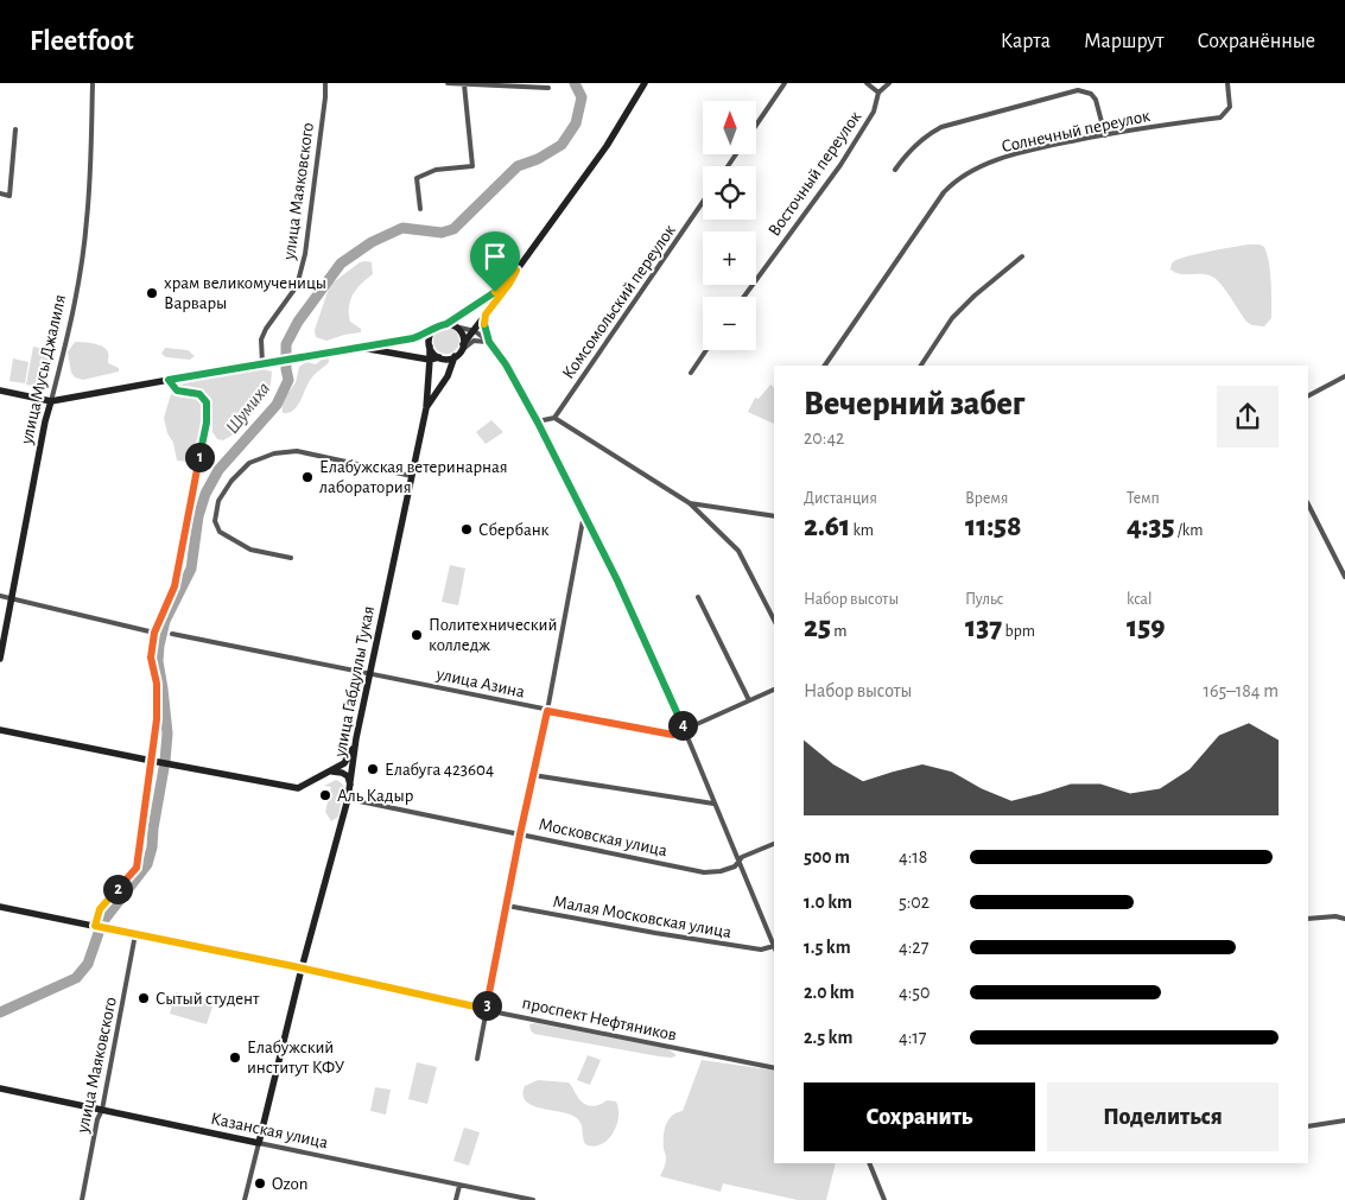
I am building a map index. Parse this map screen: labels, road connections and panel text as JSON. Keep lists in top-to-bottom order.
{
  "streets": {
    "main road": [
      "улица Мусы Джалиля",
      "улица Габдуллы Тукая",
      "проспект Нефтяников",
      "Казанская улица"
    ],
    "street": [
      "Солнечный переулок",
      "Восточный переулок",
      "улица Маяковского",
      "Комсомольский переулок",
      "улица Азина",
      "Московская улица",
      "Малая Московская улица"
    ]
  },
  "crossings": [
    ["улица Маяковского", "проспект Нефтяников"],
    ["улица Маяковского", "Казанская улица"],
    ["улица Габдуллы Тукая", "улица Азина"],
    ["улица Габдуллы Тукая", "Московская улица"],
    ["улица Габдуллы Тукая", "проспект Нефтяников"],
    ["улица Габдуллы Тукая", "Казанская улица"]
  ],
  "water": ["Шумиха"],
  "places": [
    "храм великомученицы Варвары",
    "Елабужская ветеринарная лаборатория",
    "Сбербанк",
    "Политехнический колледж",
    "Елабуга 423604",
    "Аль Кадыр",
    "Сытый студент",
    "Елабужский институт КФУ",
    "Ozon"
  ],
  "north": "top",
  "page": {
    "header": "Fleetfoot",
    "nav": ["Карта", "Маршрут", "Сохранённые"],
    "map_buttons": ["+", "−"],
    "heading": ["Вечерний забег", "20:42"],
    "pins": [
      "1",
      "4",
      "2",
      "3"
    ],
    "stats": [
      ["Дистанция", "2.61 km"],
      ["Время", "11:58"],
      ["Темп", "4:35 /km"],
      ["Набор высоты", "25 m"],
      ["Пульс", "137 bpm"],
      ["kcal", "159"]
    ],
    "chart": ["Набор высоты", "165–184 m"],
    "list": [
      {
        "name": "500 m",
        "note": "4:18"
      },
      {
        "name": "1.0 km",
        "note": "5:02"
      },
      {
        "name": "1.5 km",
        "note": "4:27"
      },
      {
        "name": "2.0 km",
        "note": "4:50"
      },
      {
        "name": "2.5 km",
        "note": "4:17"
      }
    ],
    "buttons": ["Сохранить", "Поделиться"]
  }
}
